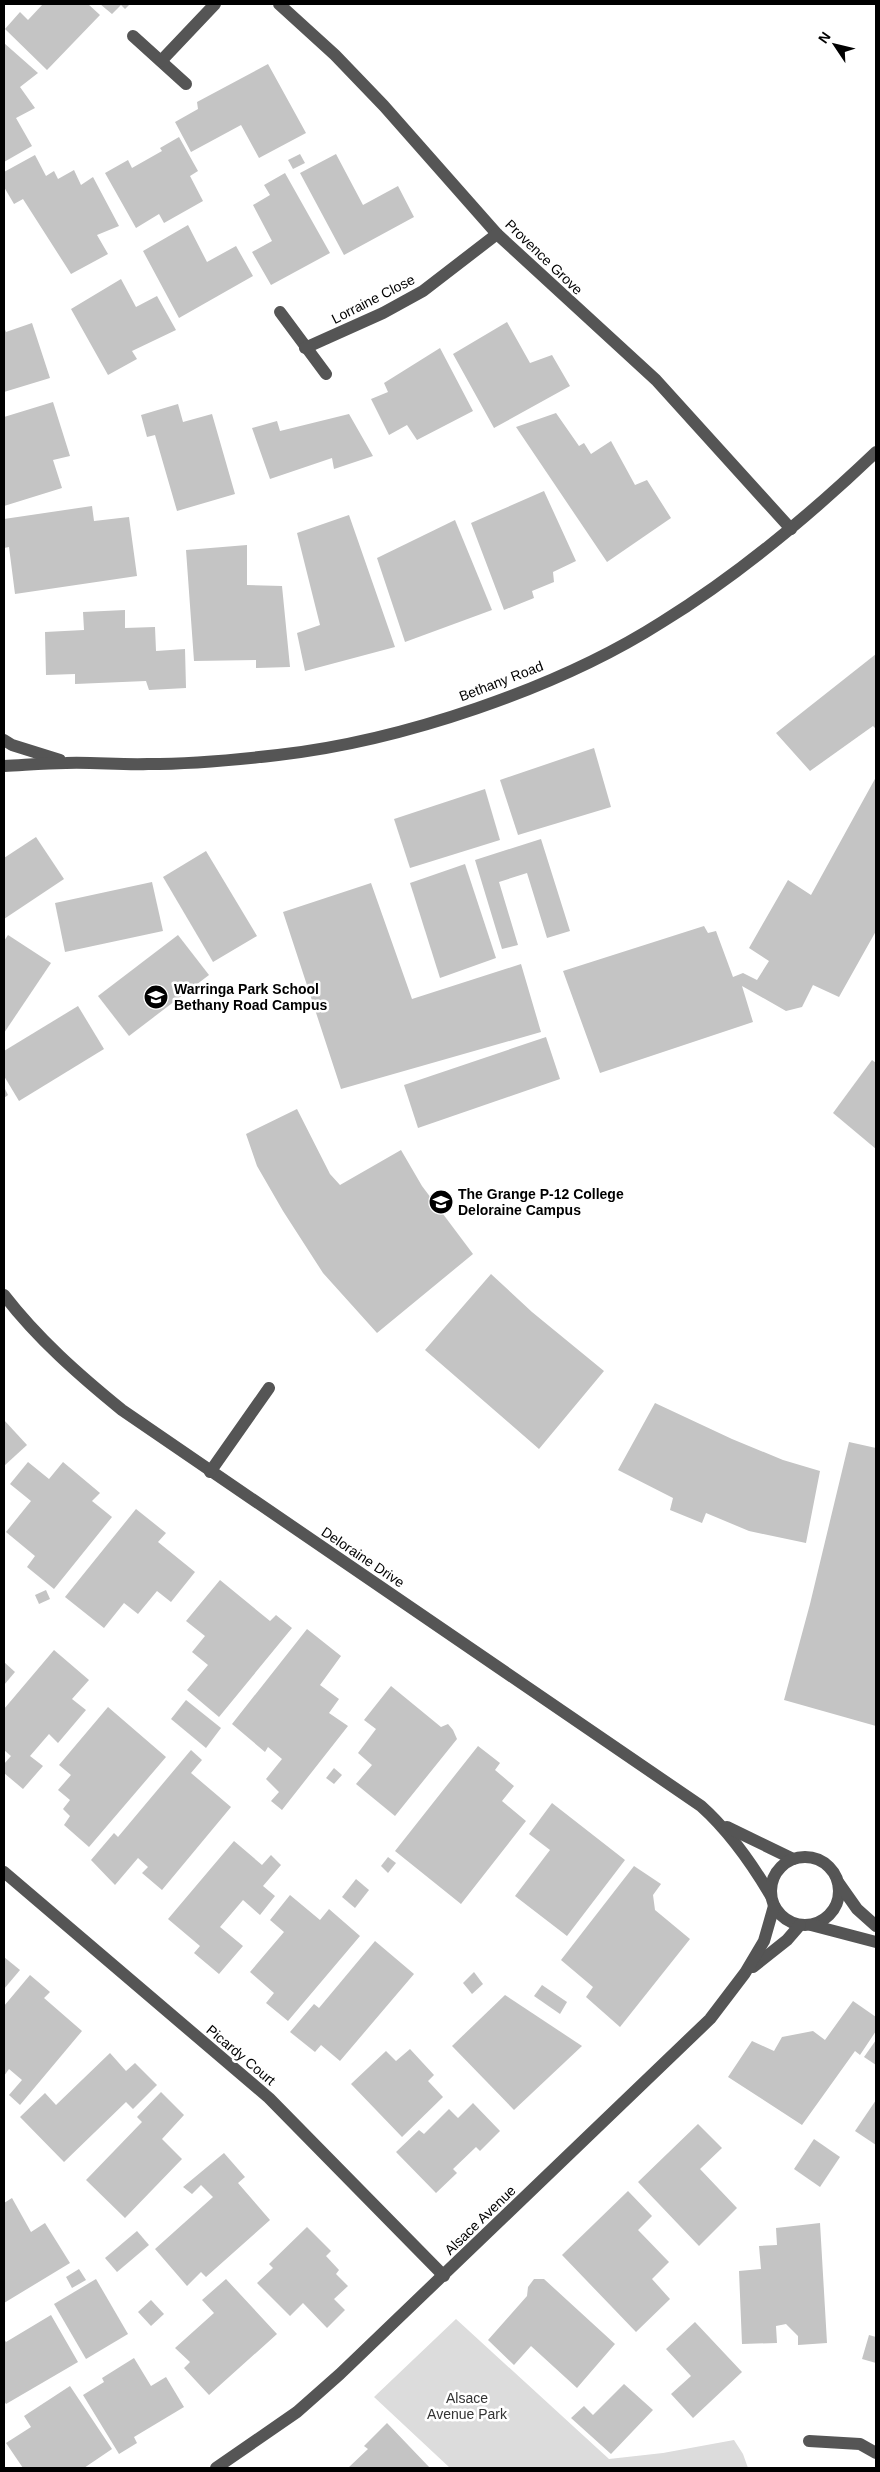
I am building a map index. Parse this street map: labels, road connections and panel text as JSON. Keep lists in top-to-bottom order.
{
  "streets": {
    "street": [
      "Provence Grove",
      "Lorraine Close",
      "Bethany Road",
      "Deloraine Drive",
      "Picardy Court",
      "Alsace Avenue"
    ]
  },
  "crossings": [
    ["Provence Grove", "Lorraine Close"],
    ["Provence Grove", "Bethany Road"],
    ["Deloraine Drive", "Alsace Avenue"],
    ["Picardy Court", "Alsace Avenue"]
  ],
  "parks": ["Alsace Avenue Park"],
  "places": {
    "school or university": ["Warringa Park School Bethany Road Campus", "The Grange P-12 College Deloraine Campus"]
  },
  "north": "top left"
}
